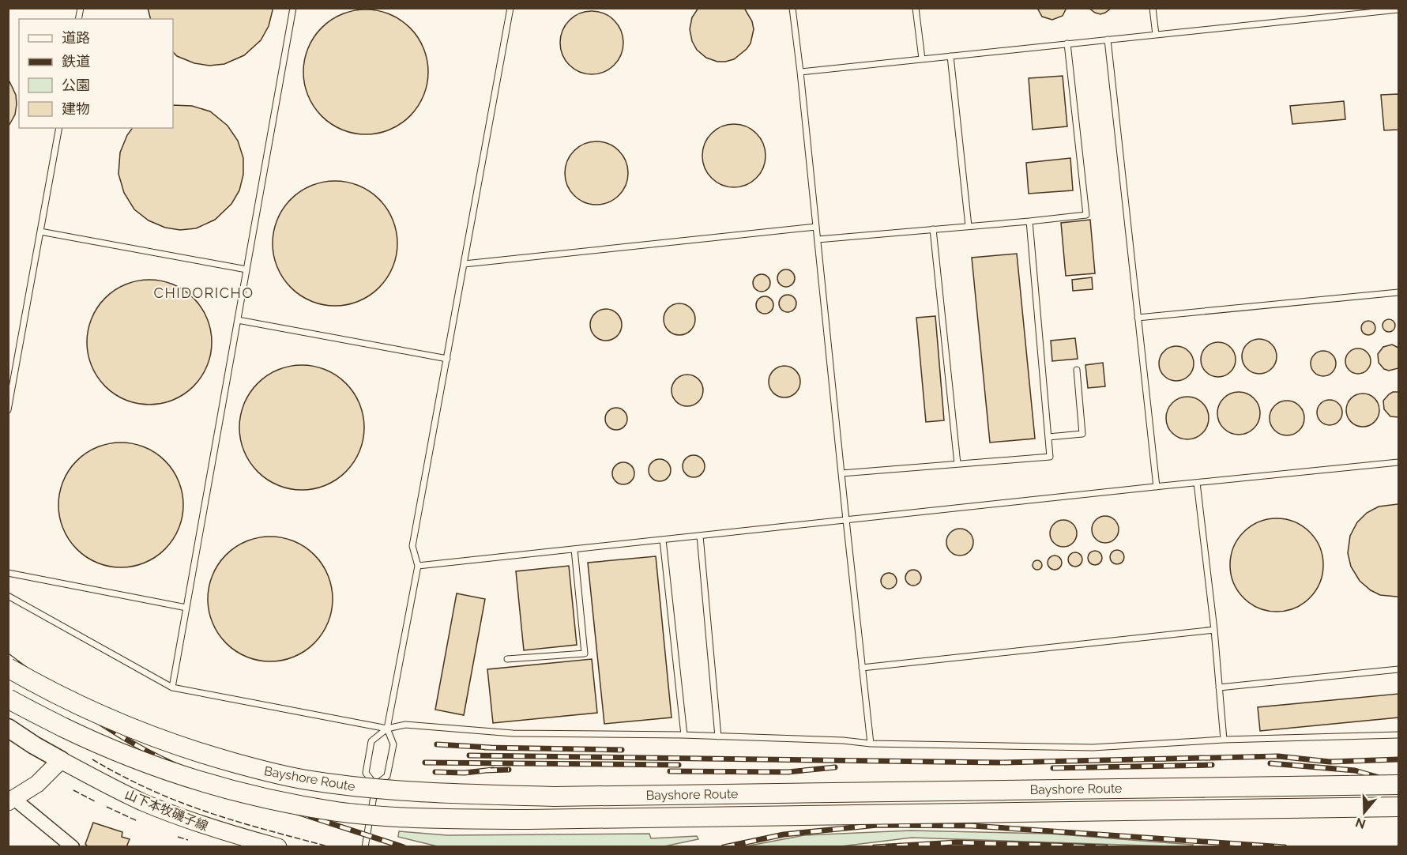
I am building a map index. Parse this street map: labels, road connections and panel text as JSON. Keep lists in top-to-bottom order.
{
  "streets": {
    "highway": ["Bayshore Route"],
    "main road": ["山下本牧磯子線"]
  },
  "districts": ["CHIDORICHO"],
  "legend": [
    "道路",
    "鉄道",
    "公園",
    "建物"
  ],
  "north": "bottom"
}
